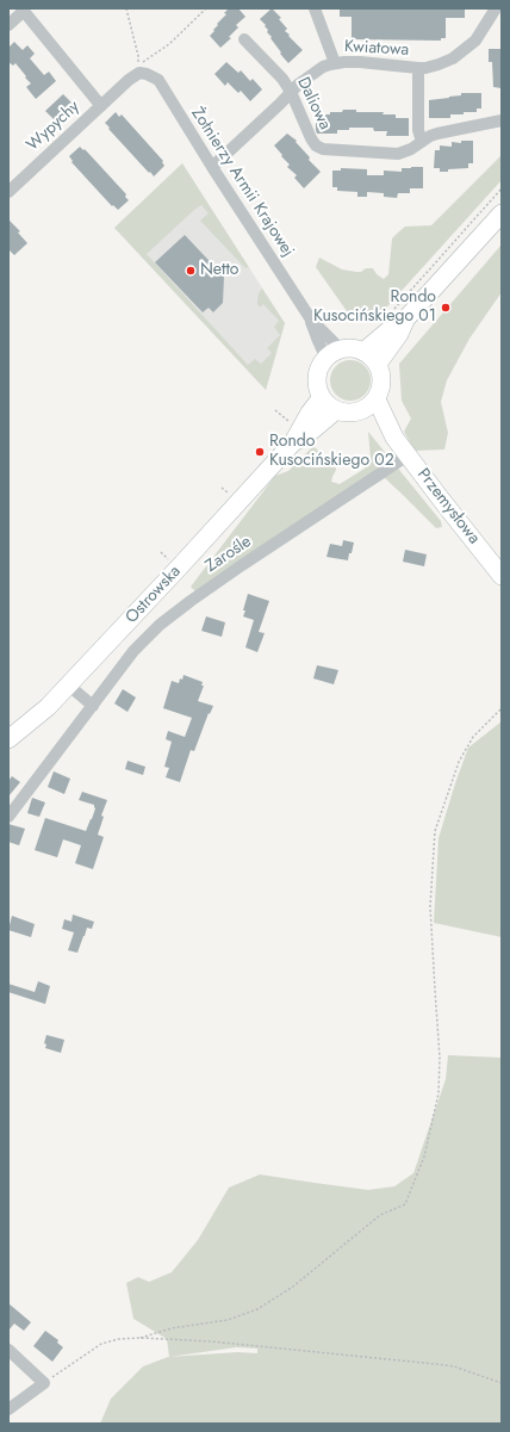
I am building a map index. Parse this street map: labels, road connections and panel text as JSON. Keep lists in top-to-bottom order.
{
  "streets": {
    "main road": ["Przemysłowa", "Ostrowska"],
    "street": [
      "Kwiatowa",
      "Daliowa",
      "Wypychy",
      "Żołnierzy Armii Krajowej",
      "Zarośle"
    ]
  },
  "crossings": [
    ["Kwiatowa", "Daliowa"],
    ["Kwiatowa", "Żołnierzy Armii Krajowej"],
    ["Wypychy", "Żołnierzy Armii Krajowej"],
    ["Żołnierzy Armii Krajowej", "Przemysłowa"],
    ["Żołnierzy Armii Krajowej", "Ostrowska"],
    ["Przemysłowa", "Zarośle"],
    ["Przemysłowa", "Ostrowska"]
  ],
  "places": ["Netto", "Rondo Kusocińskiego 01", "Rondo Kusocińskiego 02"]
}
